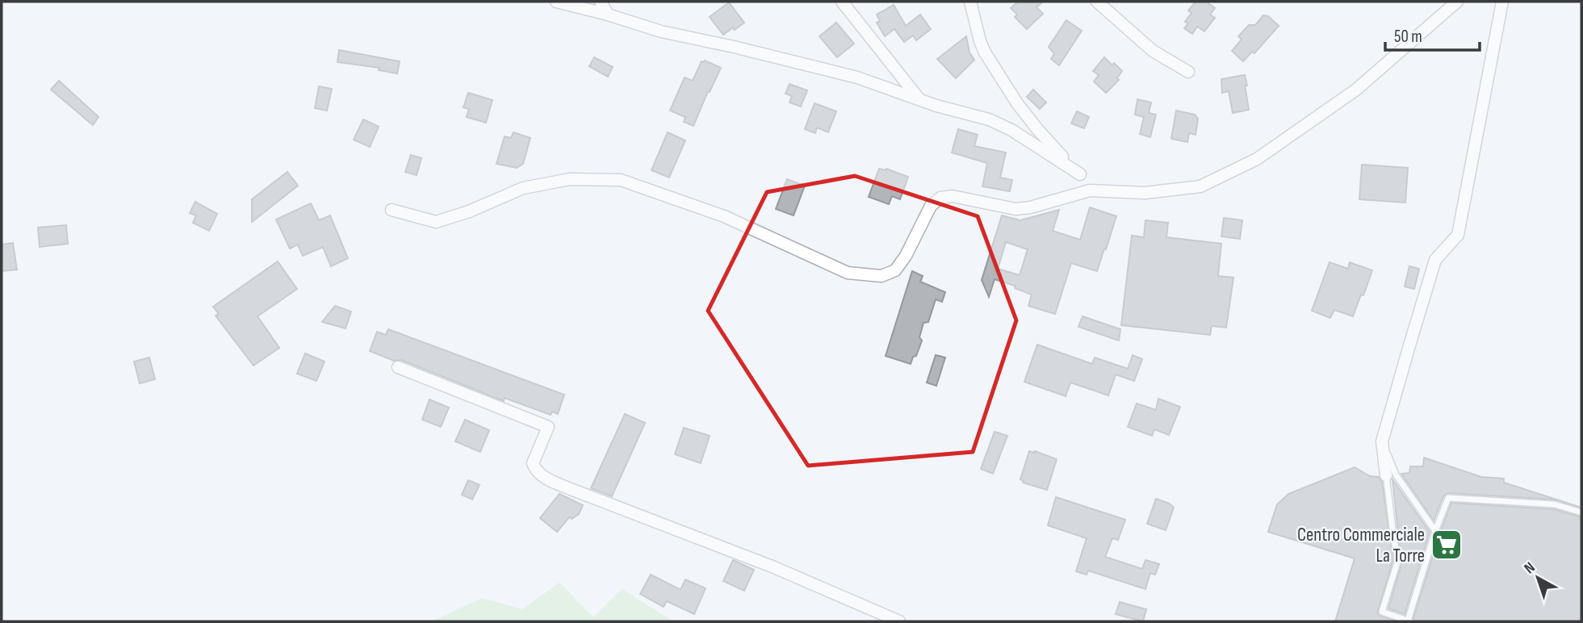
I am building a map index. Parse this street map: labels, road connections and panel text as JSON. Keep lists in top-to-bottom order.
{
  "places": {
    "supermarket": ["Centro Commerciale La Torre"]
  },
  "scale_bar": "50 m",
  "north": "top left"
}
